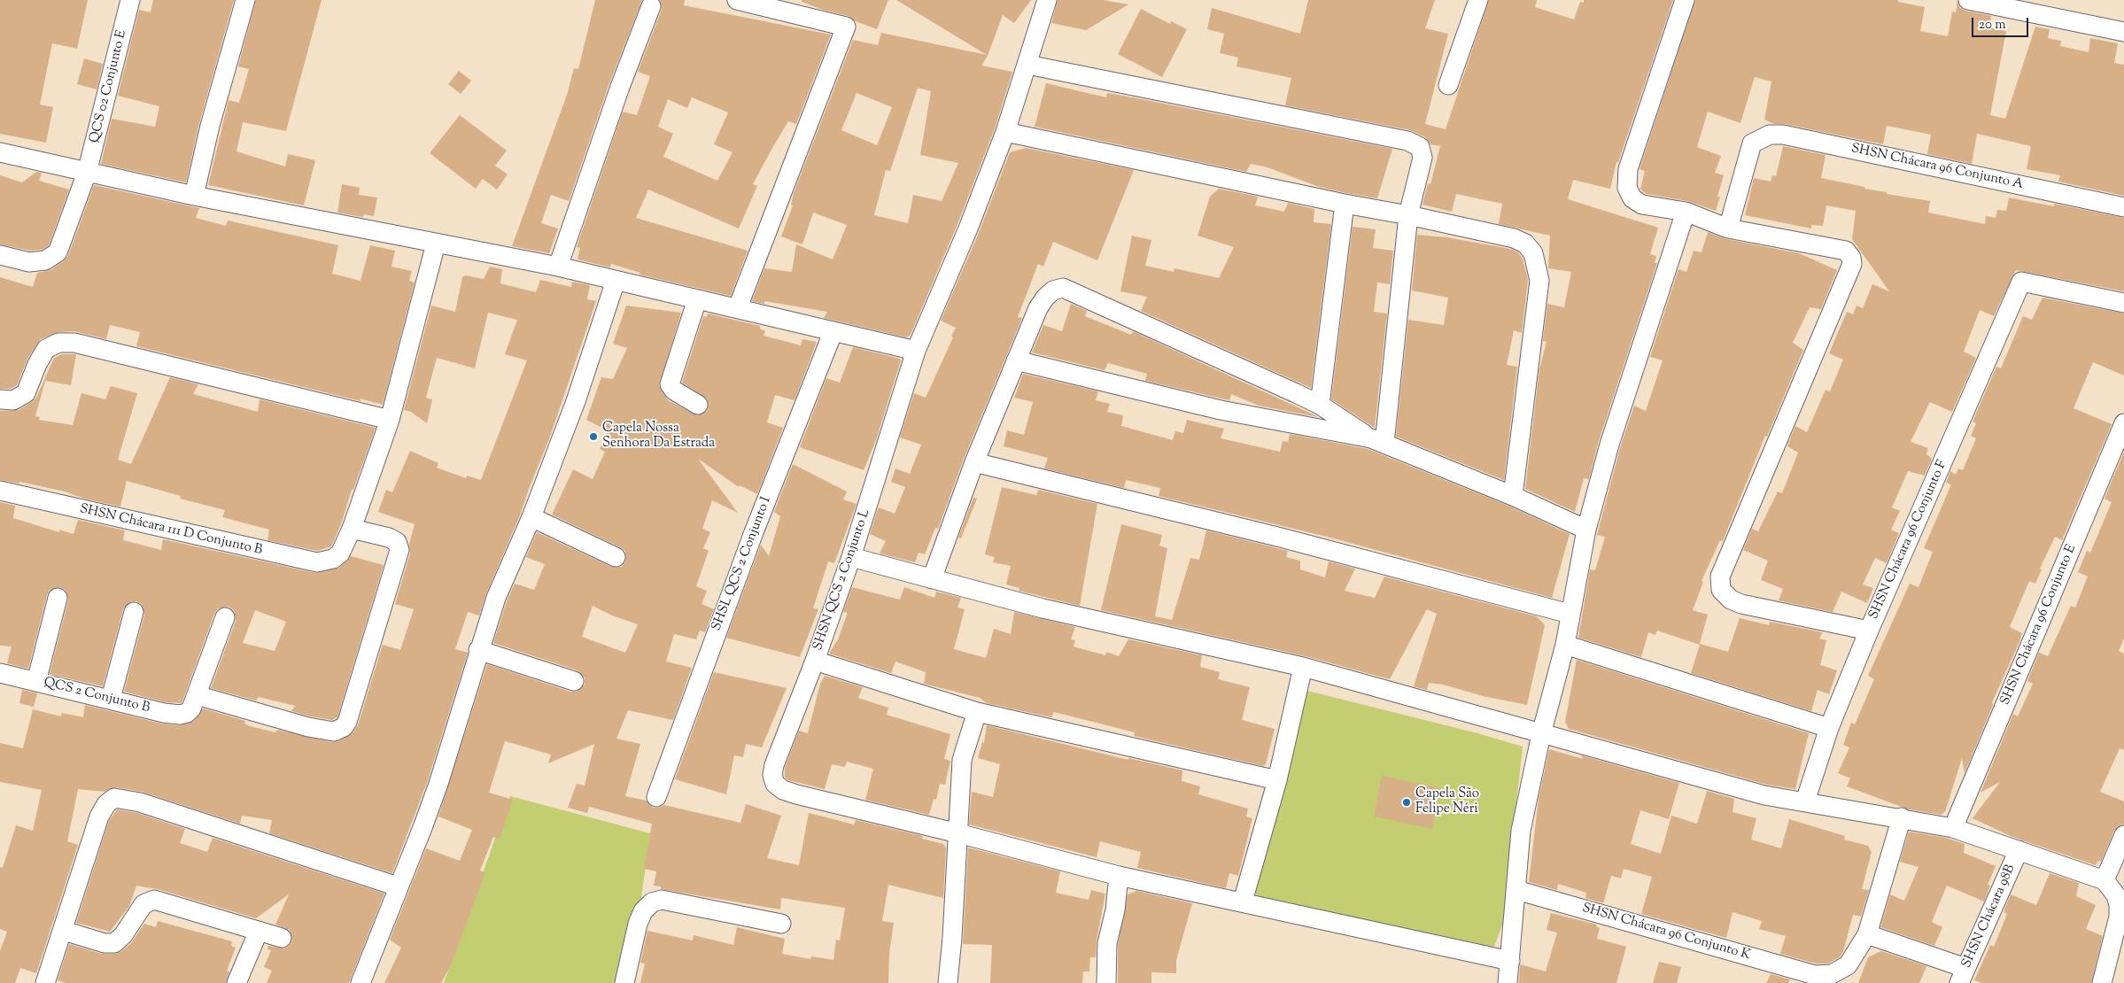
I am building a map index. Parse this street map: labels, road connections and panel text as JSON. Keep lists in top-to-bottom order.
{
  "streets": {
    "street": [
      "QCS 02 Conjunto E",
      "SHSN Chácara 96 Conjunto A",
      "SHSN Chácara 111 D Conjunto B",
      "SHSN Chácara 96 Conjunto F",
      "SHSL QCS 2 Conjunto I",
      "SHSN QCS 2 Conjunto L",
      "SHSN Chácara 96 Conjunto E",
      "QCS 2 Conjunto B",
      "SHSN Chácara 98B",
      "SHSN Chácara 96 Conjunto K"
    ]
  },
  "places": ["Capela Nossa Senhora Da Estrada", "Capela São Felipe Néri"],
  "scale_bar": "20 m"
}
